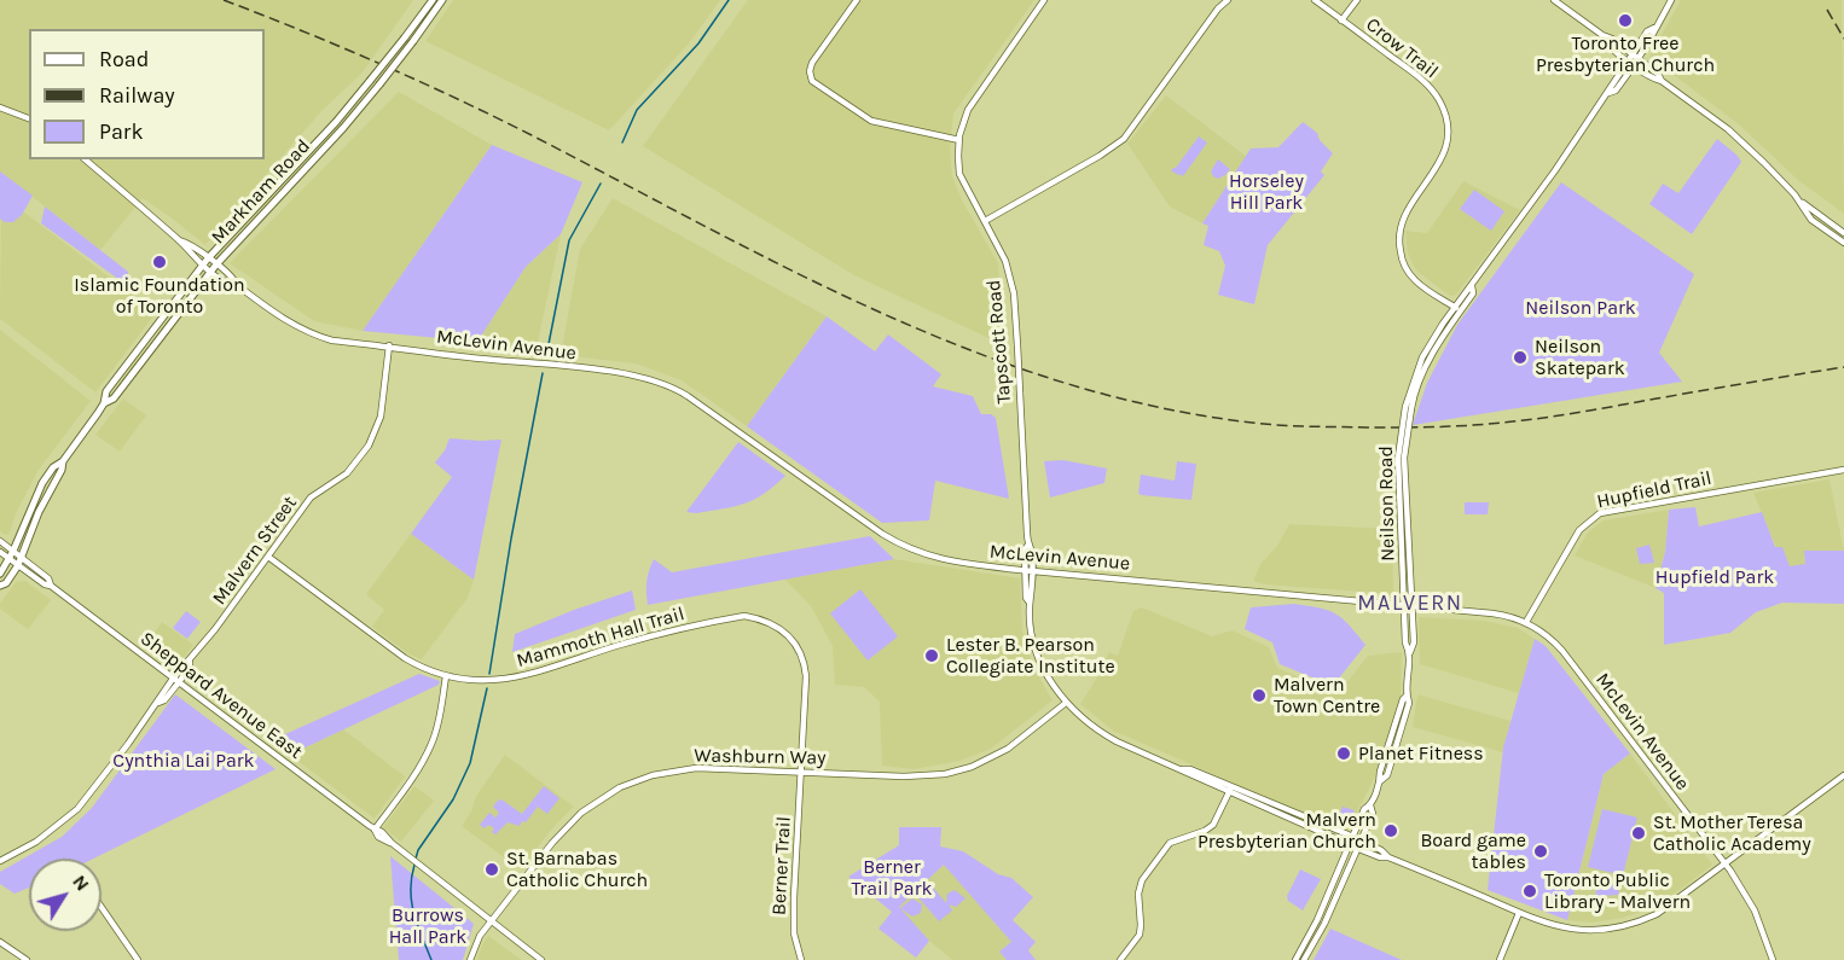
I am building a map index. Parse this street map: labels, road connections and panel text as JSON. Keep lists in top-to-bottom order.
{
  "streets": {
    "main road": ["Markham Road"],
    "street": [
      "Crow Trail",
      "Tapscott Road",
      "McLevin Avenue",
      "Hupfield Trail",
      "Neilson Road",
      "Malvern Street",
      "Mammoth Hall Trail",
      "Sheppard Avenue East",
      "Washburn Way",
      "Berner Trail"
    ]
  },
  "crossings": [
    ["Crow Trail", "Neilson Road"],
    ["Markham Road", "McLevin Avenue"],
    ["Markham Road", "Sheppard Avenue East"],
    ["Tapscott Road", "McLevin Avenue"],
    ["Tapscott Road", "Neilson Road"],
    ["Tapscott Road", "Washburn Way"],
    ["McLevin Avenue", "Hupfield Trail"],
    ["McLevin Avenue", "Neilson Road"],
    ["McLevin Avenue", "Malvern Street"],
    ["Malvern Street", "Mammoth Hall Trail"],
    ["Malvern Street", "Sheppard Avenue East"],
    ["Mammoth Hall Trail", "Washburn Way"],
    ["Mammoth Hall Trail", "Berner Trail"],
    ["Sheppard Avenue East", "Washburn Way"],
    ["Washburn Way", "Berner Trail"]
  ],
  "districts": ["MALVERN"],
  "parks": [
    "Horseley Hill Park",
    "Neilson Park",
    "Hupfield Park",
    "Cynthia Lai Park",
    "Berner Trail Park",
    "Burrows Hall Park"
  ],
  "places": [
    "Toronto Free Presbyterian Church",
    "Islamic Foundation of Toronto",
    "Neilson Skatepark",
    "Lester B. Pearson Collegiate Institute",
    "Malvern Town Centre",
    "Planet Fitness",
    "Malvern Presbyterian Church",
    "St. Mother Teresa Catholic Academy",
    "Board game tables",
    "St. Barnabas Catholic Church",
    "Toronto Public Library - Malvern"
  ],
  "legend": ["Road", "Railway", "Park"],
  "north": "top right"
}
